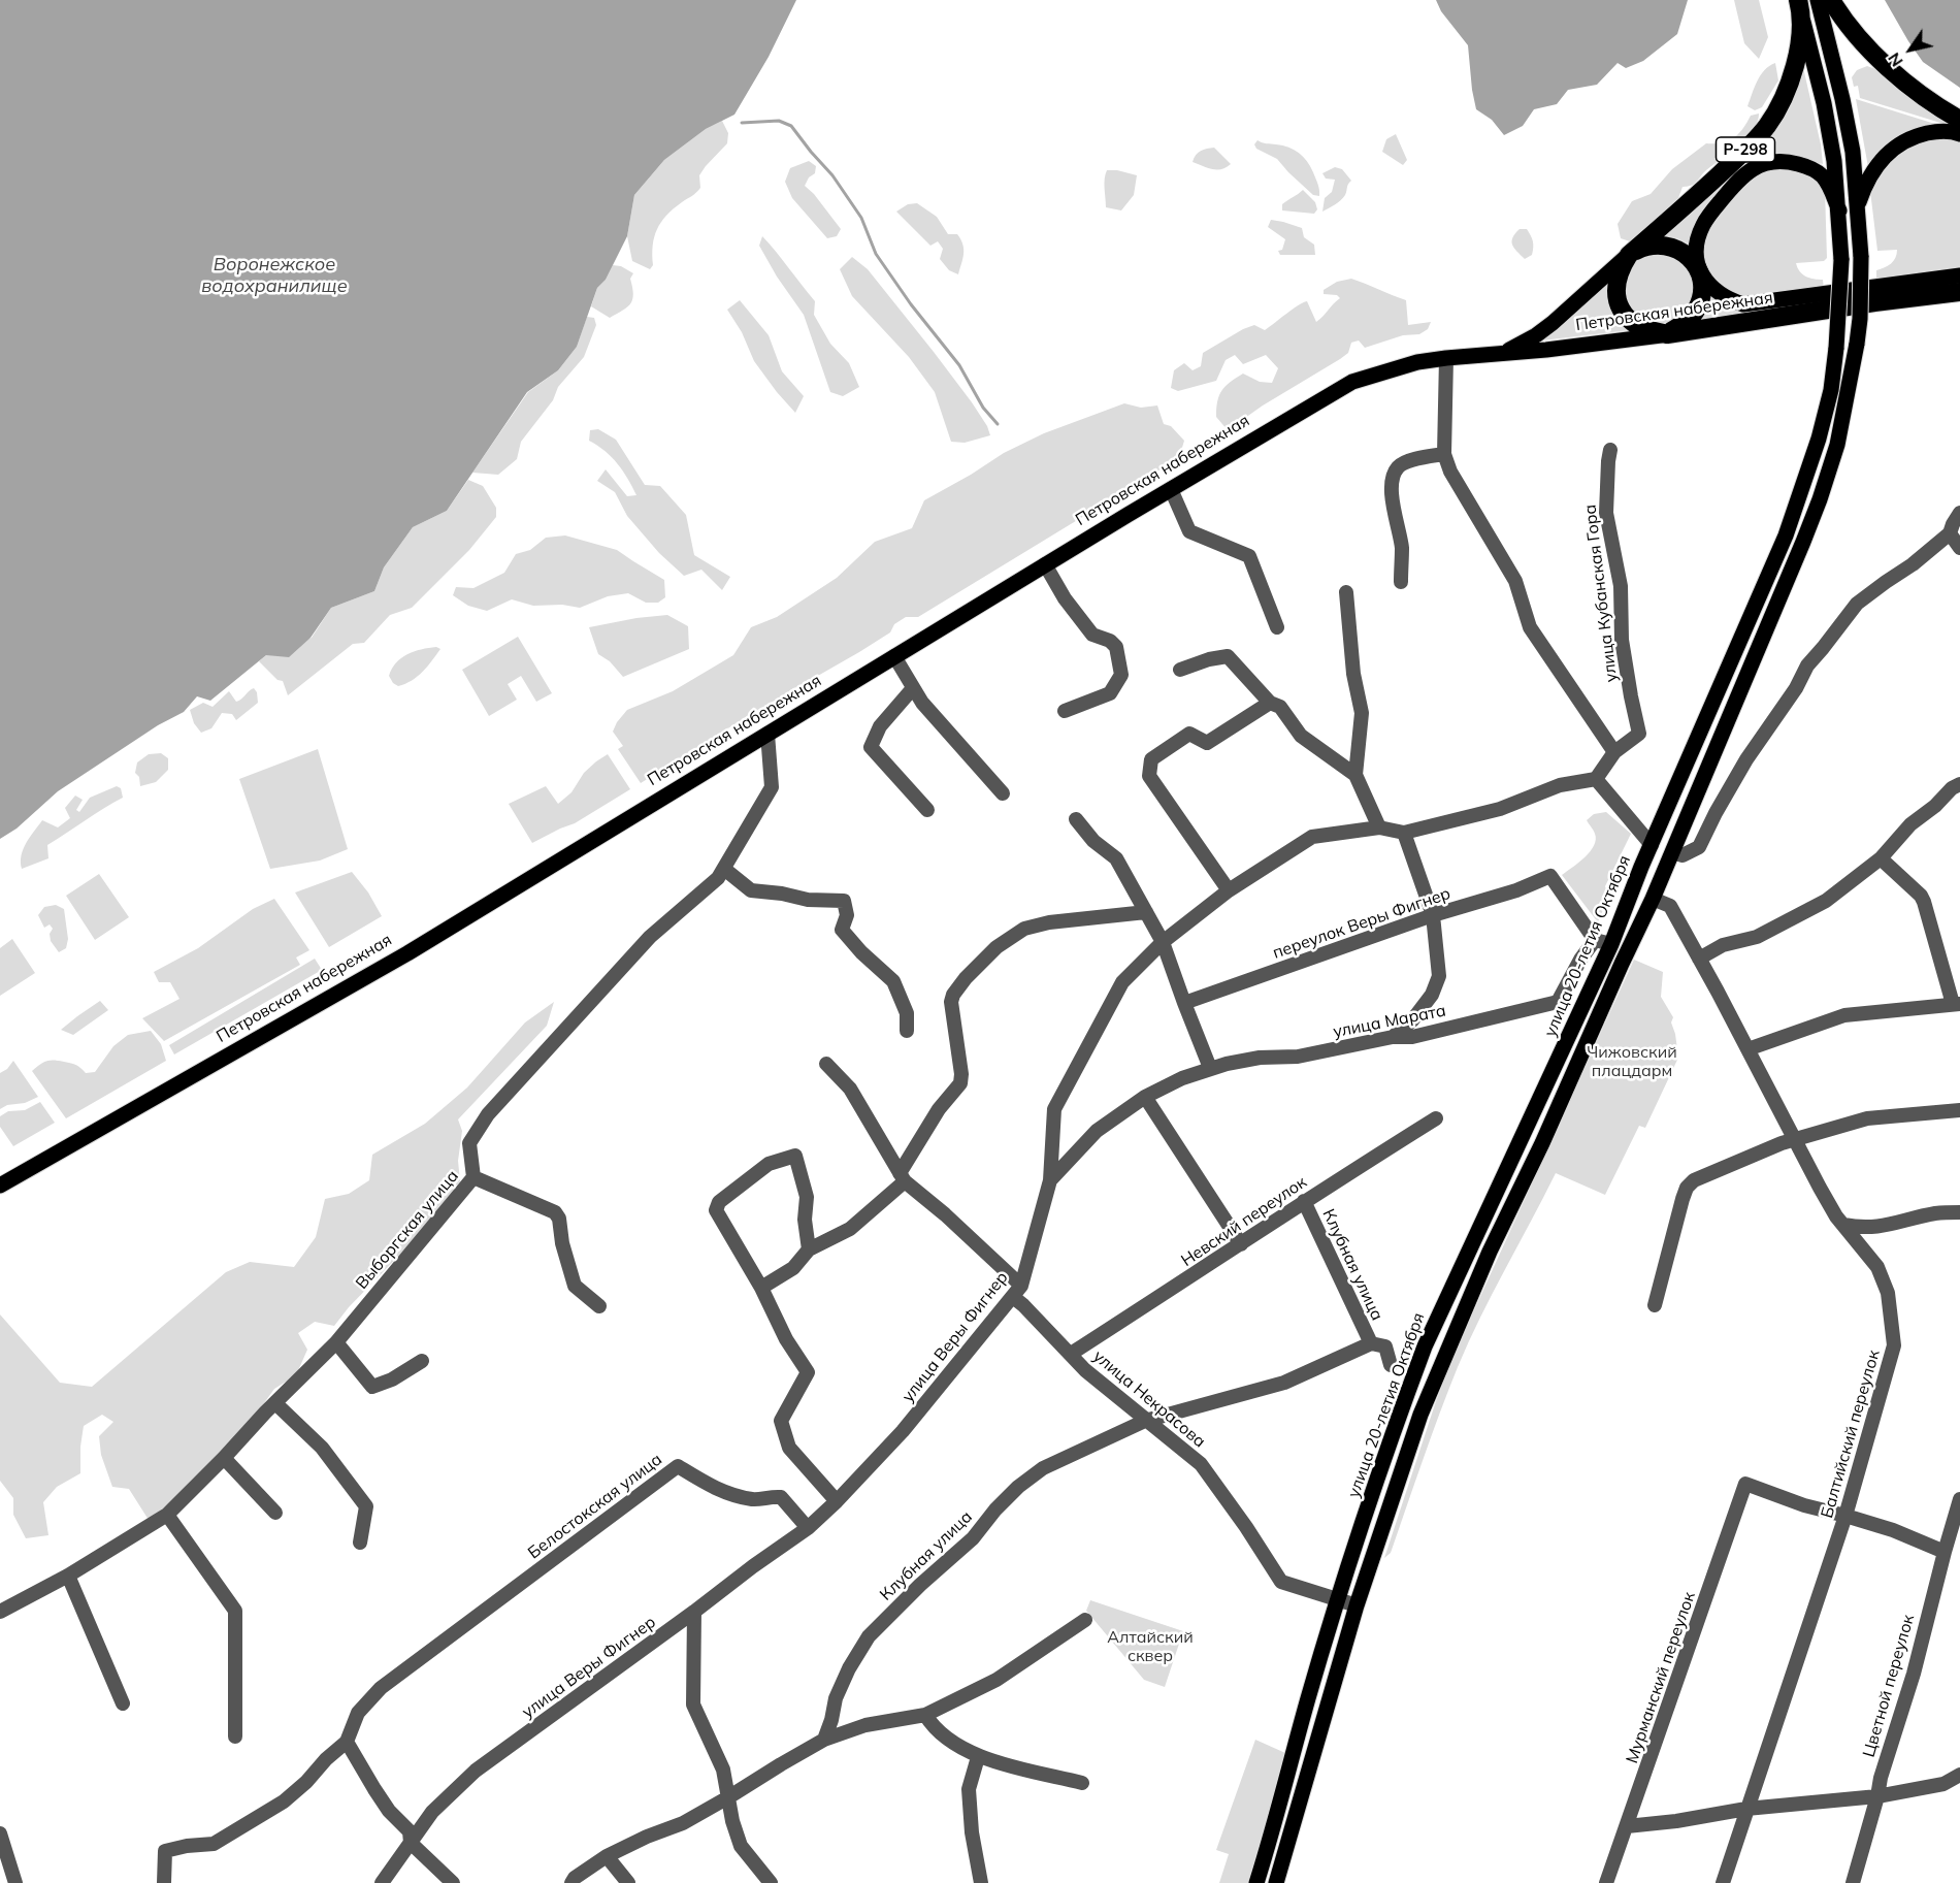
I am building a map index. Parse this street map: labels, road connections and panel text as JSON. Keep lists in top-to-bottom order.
{
  "streets": {
    "highway": ["Р-298", "Петровская набережная"],
    "main road": ["улица 20-летия Октября"],
    "street": [
      "улица Кубанская Гора",
      "переулок Веры Фигнер",
      "улица Марата",
      "Невский переулок",
      "Выборгская улица",
      "Клубная улица",
      "улица Веры Фигнер",
      "улица Некрасова",
      "Балтийский переулок",
      "Белостокская улица",
      "Мурманский переулок",
      "Цветной переулок"
    ]
  },
  "crossings": [
    ["Р-298", "Петровская набережная"],
    ["Р-298", "улица 20-летия Октября"],
    ["Петровская набережная", "Выборгская улица"],
    ["переулок Веры Фигнер", "улица Марата"],
    ["улица 20-летия Октября", "улица Некрасова"],
    ["улица 20-летия Октября", "Балтийский переулок"],
    ["улица Марата", "улица Веры Фигнер"],
    ["Невский переулок", "Клубная улица"],
    ["Невский переулок", "улица Некрасова"],
    ["Клубная улица", "улица Некрасова"],
    ["улица Веры Фигнер", "улица Некрасова"],
    ["улица Веры Фигнер", "Белостокская улица"],
    ["Балтийский переулок", "Мурманский переулок"]
  ],
  "water": ["Воронежское водохранилище"],
  "parks": ["Чижовский плацдарм", "Алтайский сквер"],
  "north": "bottom left"
}
